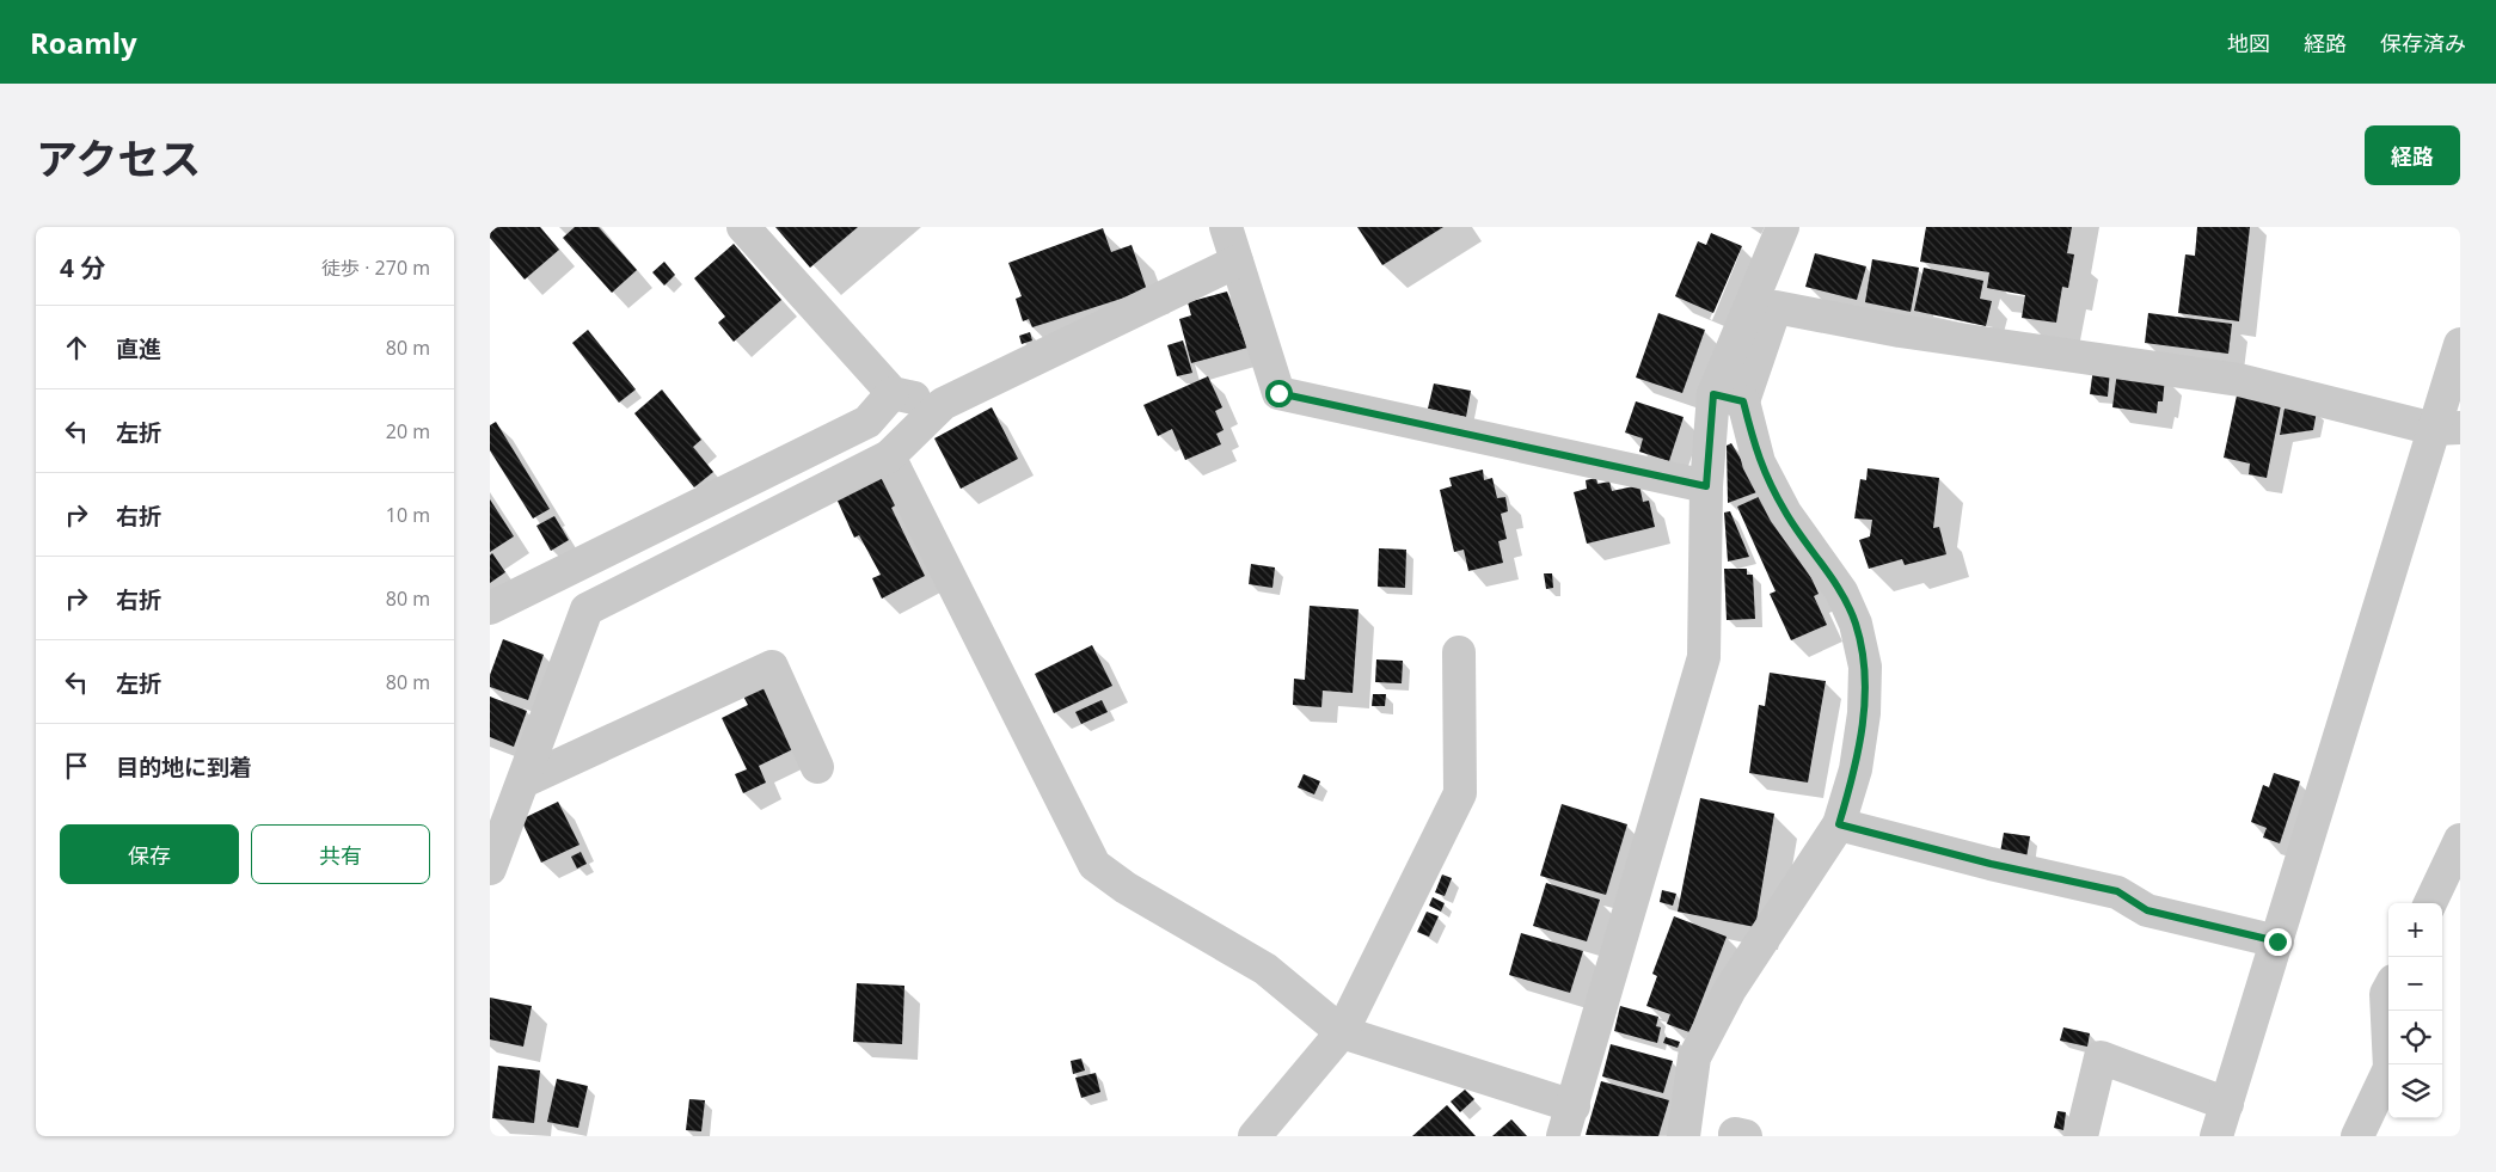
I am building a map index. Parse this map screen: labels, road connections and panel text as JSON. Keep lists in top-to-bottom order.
{
  "page": {
    "header": "Roamly",
    "nav": ["地図", "経路", "保存済み"],
    "title": "アクセス",
    "buttons": [
      "経路",
      ["保存", "共有"]
    ],
    "heading": ["4 分", "徒歩 · 270 m"],
    "list": [
      ["直進", "80 m"],
      ["左折", "20 m"],
      ["右折", "10 m"],
      ["右折", "80 m"],
      ["左折", "80 m"],
      "目的地に到着"
    ],
    "map_buttons": ["+", "−"]
  }
}
